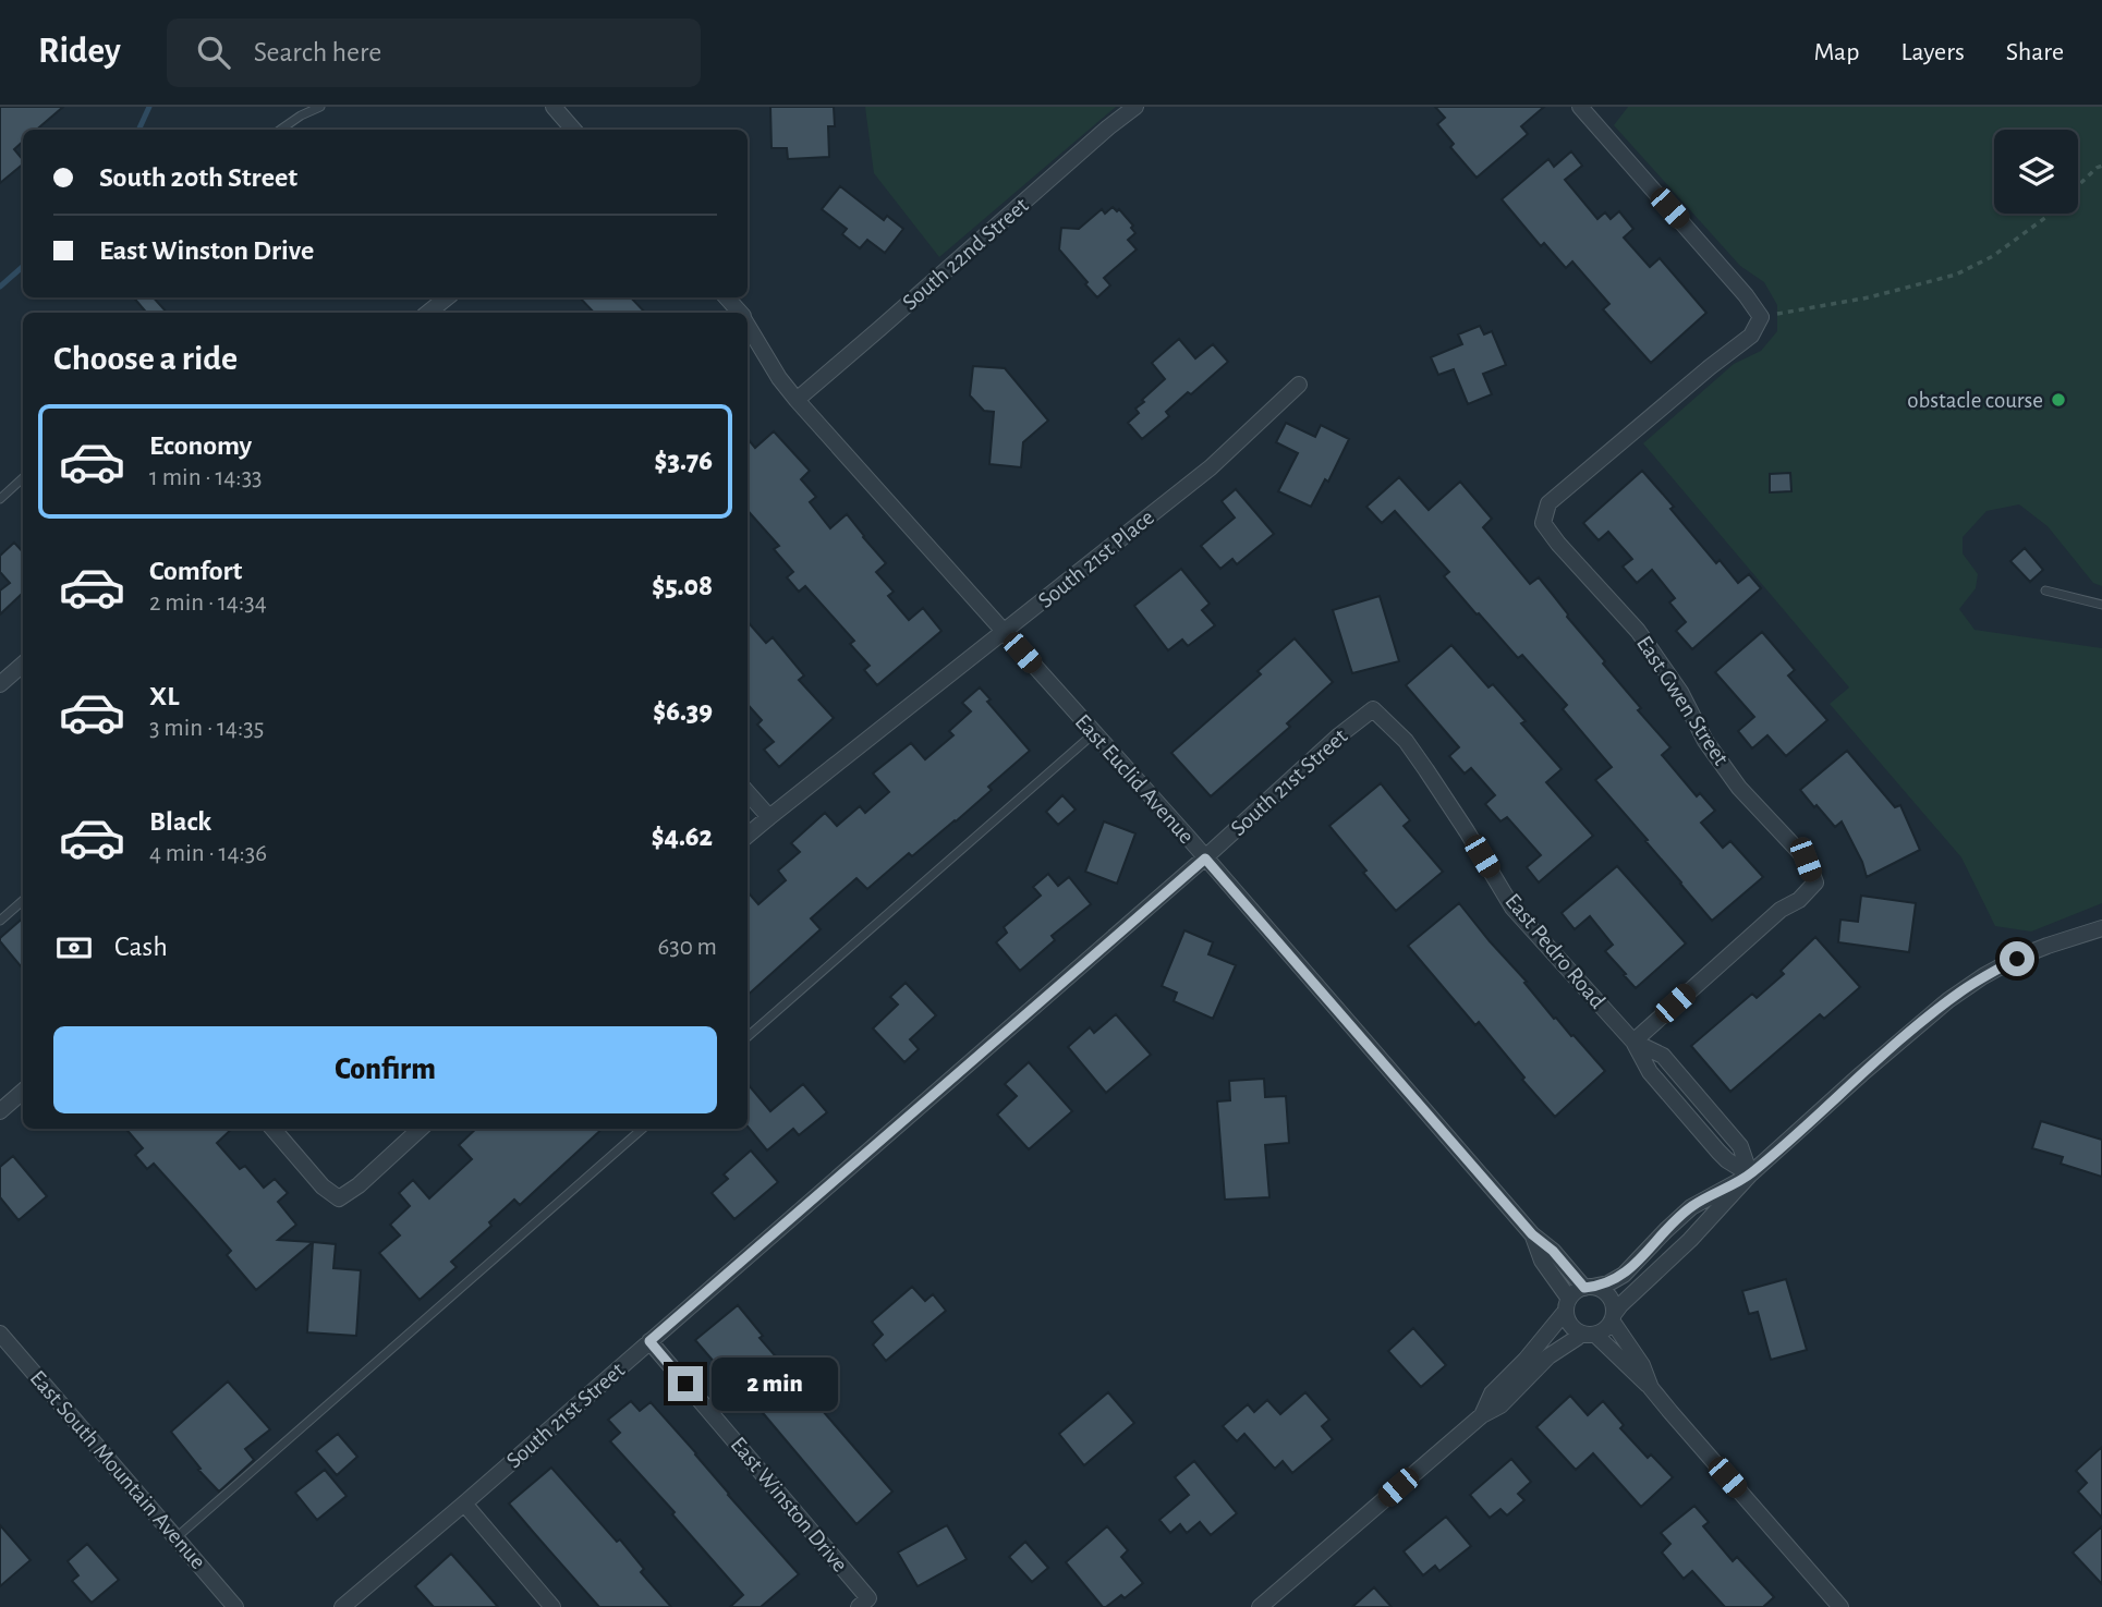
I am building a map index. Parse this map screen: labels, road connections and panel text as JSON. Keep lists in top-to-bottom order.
{
  "streets": {
    "street": [
      "South 22nd Street",
      "South 21st Place",
      "East Gwen Street",
      "East Euclid Avenue",
      "South 21st Street",
      "East Pedro Road",
      "East South Mountain Avenue",
      "East Winston Drive"
    ]
  },
  "crossings": [
    ["South 22nd Street", "East Euclid Avenue"],
    ["South 21st Place", "East Euclid Avenue"],
    ["East Gwen Street", "East Pedro Road"],
    ["East Euclid Avenue", "South 21st Street"],
    ["South 21st Street", "East Pedro Road"],
    ["South 21st Street", "East Winston Drive"]
  ],
  "places": ["obstacle course"],
  "page": {
    "header": "Ridey",
    "search": "Search here",
    "nav": ["Map", "Layers", "Share"],
    "banner": ["South 20th Street", "East Winston Drive"],
    "heading": "Choose a ride",
    "list": [
      {
        "name": "Economy",
        "note": "1 min · 14:33",
        "value": "$3.76"
      },
      {
        "name": "Comfort",
        "note": "2 min · 14:34",
        "value": "$5.08"
      },
      {
        "name": "XL",
        "note": "3 min · 14:35",
        "value": "$6.39"
      },
      {
        "name": "Black",
        "note": "4 min · 14:36",
        "value": "$4.62"
      }
    ],
    "pay": ["Cash", "630 m"],
    "buttons": "Confirm",
    "bubble": "2 min"
  }
}
